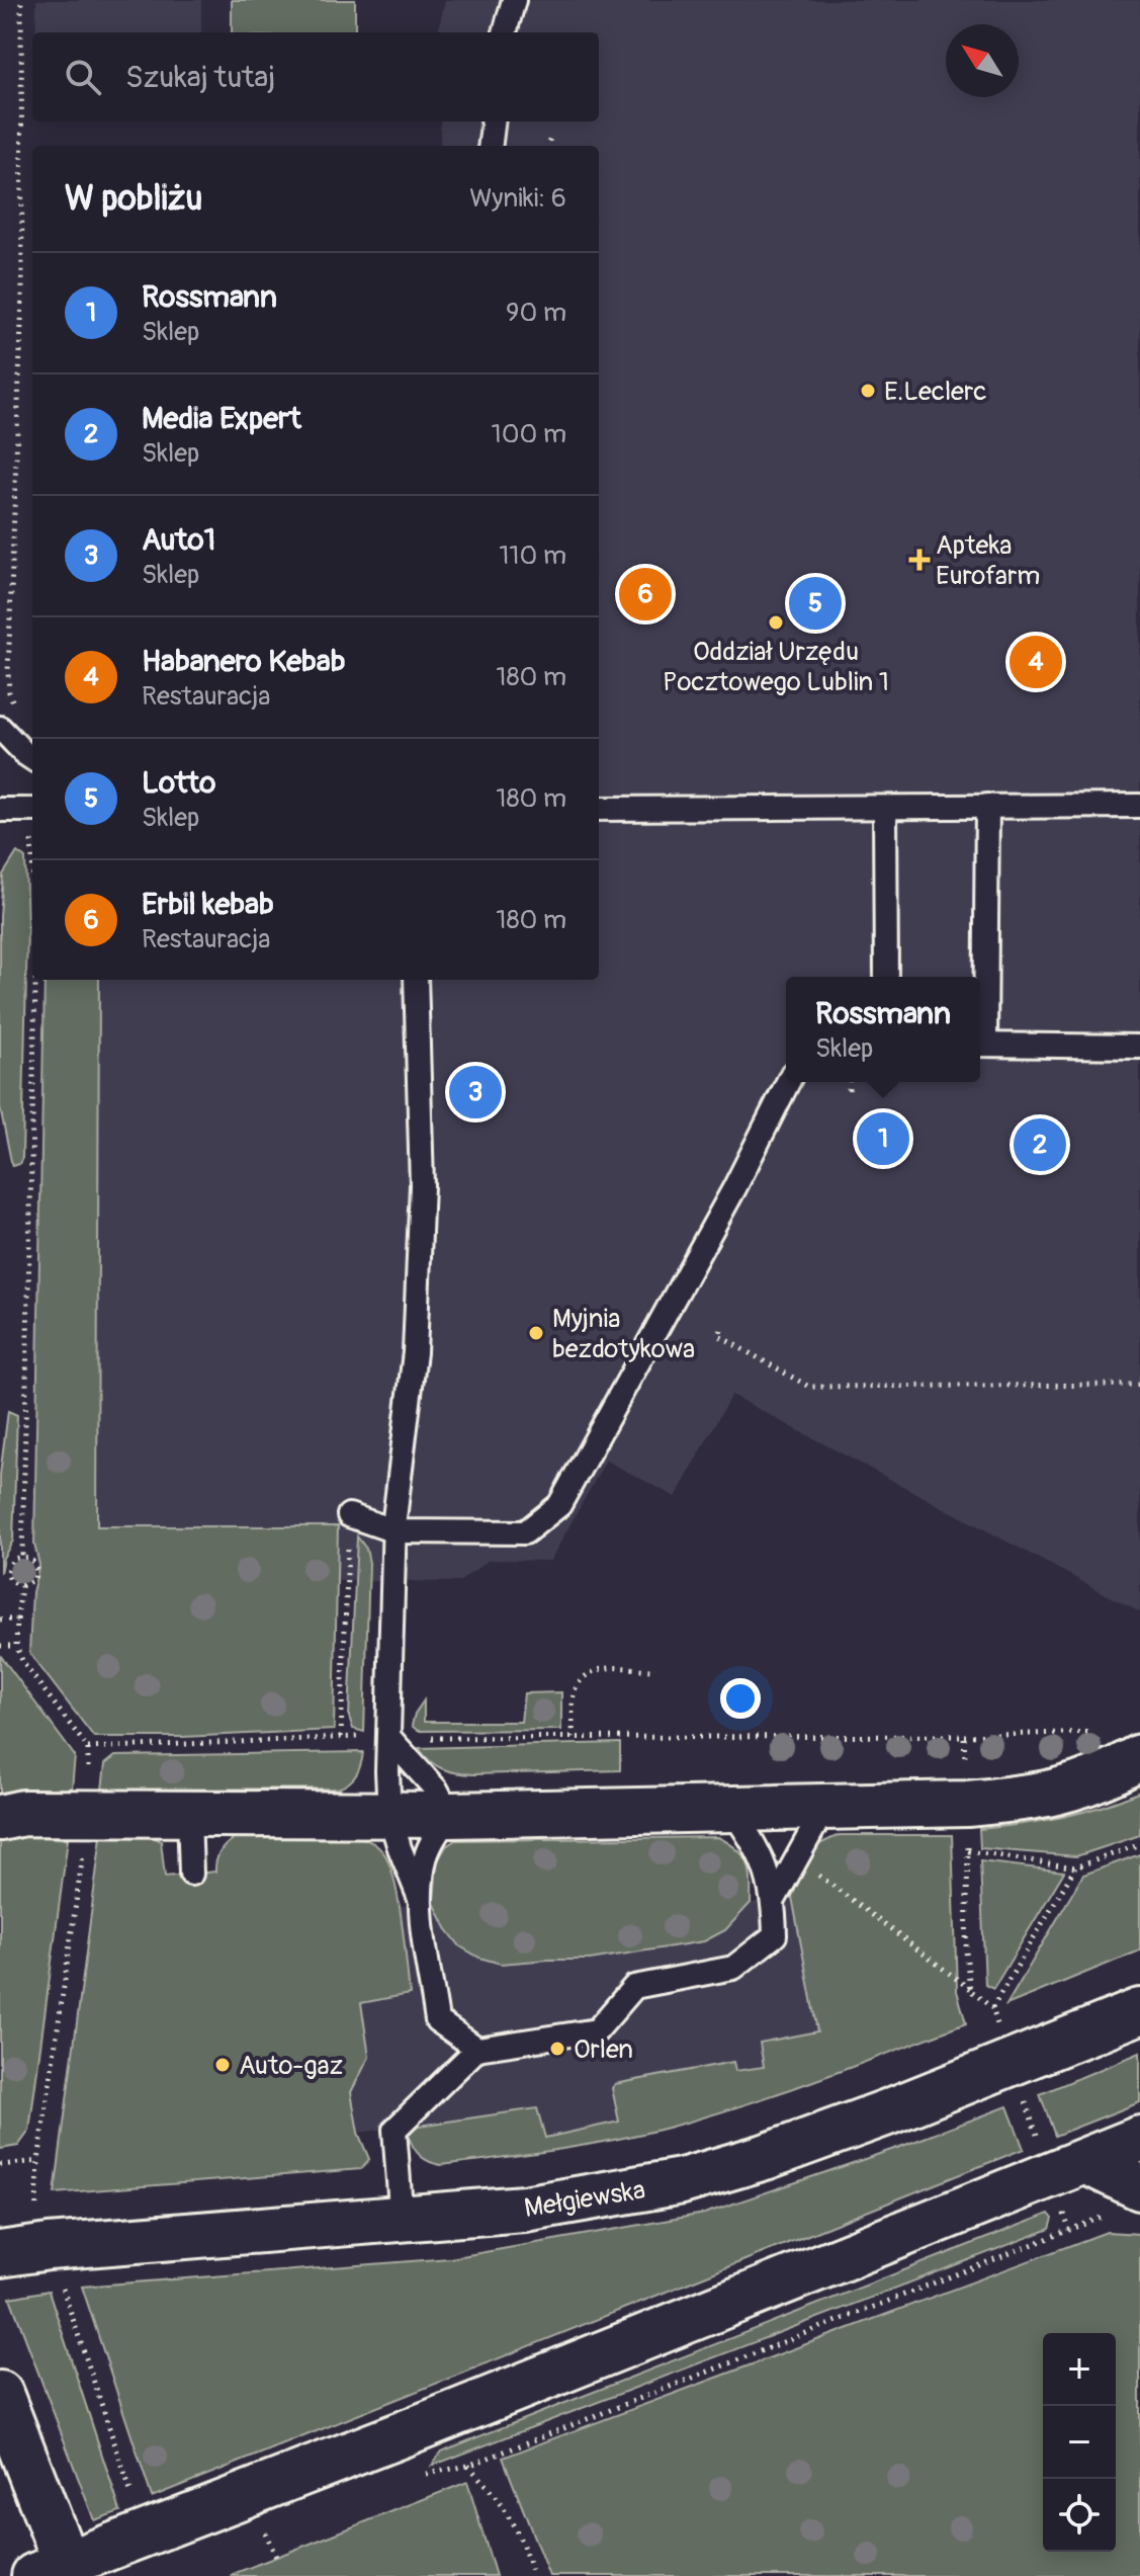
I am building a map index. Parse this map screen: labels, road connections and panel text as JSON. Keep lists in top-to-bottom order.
{
  "streets": {
    "main road": ["Mełgiewska"]
  },
  "places": {
    "other": [
      "E.Leclerc",
      "Oddział Urzędu Pocztowego Lublin 1",
      "Myjnia bezdotykowa",
      "Orlen",
      "Auto-gaz"
    ],
    "health": ["Apteka Eurofarm"]
  },
  "north": "top left",
  "page": {
    "search": "Szukaj tutaj",
    "heading": ["W pobliżu", "Wyniki: 6"],
    "list": [
      {
        "mark": "1",
        "name": "Rossmann",
        "note": "Sklep",
        "value": "90 m"
      },
      {
        "mark": "2",
        "name": "Media Expert",
        "note": "Sklep",
        "value": "100 m"
      },
      {
        "mark": "3",
        "name": "Auto1",
        "note": "Sklep",
        "value": "110 m"
      },
      {
        "mark": "4",
        "name": "Habanero Kebab",
        "note": "Restauracja",
        "value": "180 m"
      },
      {
        "mark": "5",
        "name": "Lotto",
        "note": "Sklep",
        "value": "180 m"
      },
      {
        "mark": "6",
        "name": "Erbil kebab",
        "note": "Restauracja",
        "value": "180 m"
      }
    ],
    "pins": [
      "6",
      "5",
      "4",
      "3",
      "1",
      "2"
    ],
    "popup": ["Rossmann", "Sklep"],
    "map_buttons": ["+", "−"]
  }
}
